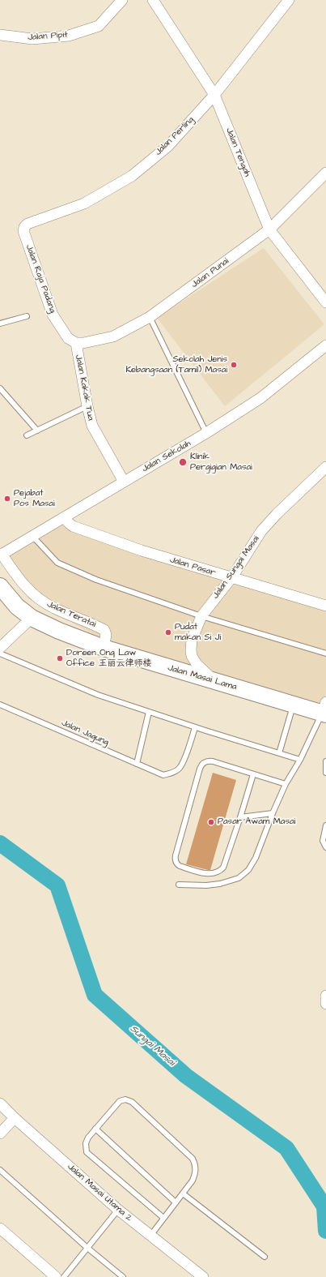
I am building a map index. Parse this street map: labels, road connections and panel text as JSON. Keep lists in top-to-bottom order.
{
  "streets": {
    "main road": ["Jalan Masai Lama"],
    "street": [
      "Jalan Pipit",
      "Jalan Perling",
      "Jalan Tengah",
      "Jalan Punai",
      "Jalan Raja Padang",
      "Jalan Kakak Tua",
      "Jalan Sekolah",
      "Jalan Pasar",
      "Jalan Sungai Masai",
      "Jalan Teratai",
      "Jalan Masai Utama 2"
    ],
    "lane": ["Jalan Jagung"]
  },
  "crossings": [
    ["Jalan Perling", "Jalan Tengah"],
    ["Jalan Perling", "Jalan Raja Padang"],
    ["Jalan Tengah", "Jalan Punai"],
    ["Jalan Punai", "Jalan Raja Padang"],
    ["Jalan Punai", "Jalan Kakak Tua"],
    ["Jalan Raja Padang", "Jalan Kakak Tua"],
    ["Jalan Kakak Tua", "Jalan Sekolah"],
    ["Jalan Sekolah", "Jalan Pasar"],
    ["Jalan Sekolah", "Jalan Teratai"],
    ["Jalan Pasar", "Jalan Sungai Masai"],
    ["Jalan Sungai Masai", "Jalan Masai Lama"],
    ["Jalan Teratai", "Jalan Masai Lama"]
  ],
  "water": ["Sungai Masai"],
  "places": [
    "Sekolah Jenis Kebangsaan (Tamil) Masai",
    "Klinik Pergigian Masai",
    "Pejabat Pos Masai",
    "Pudat makan Si Ji",
    "Doreen Ong Law Office 王丽云律师楼",
    "Pasar Awam Masai"
  ]
}
